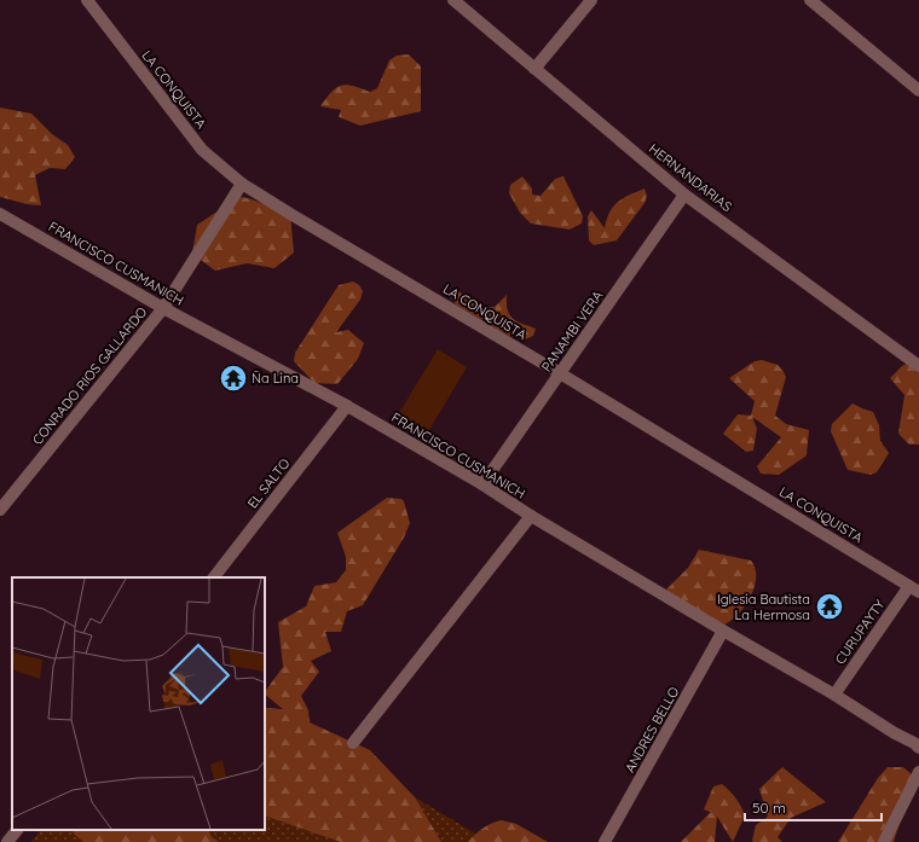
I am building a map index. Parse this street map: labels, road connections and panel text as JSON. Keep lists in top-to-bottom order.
{
  "streets": {
    "street": [
      "LA CONQUISTA",
      "HERNANDARIAS",
      "FRANCISCO CUSMANICH",
      "PANAMBI VERA",
      "CONRADO RIOS GALLARDO",
      "EL SALTO",
      "CURUPAYTY",
      "ANDRES BELLO"
    ]
  },
  "crossings": [
    ["LA CONQUISTA", "PANAMBI VERA"],
    ["LA CONQUISTA", "CONRADO RIOS GALLARDO"],
    ["LA CONQUISTA", "CURUPAYTY"],
    ["HERNANDARIAS", "PANAMBI VERA"],
    ["FRANCISCO CUSMANICH", "PANAMBI VERA"],
    ["FRANCISCO CUSMANICH", "CONRADO RIOS GALLARDO"],
    ["FRANCISCO CUSMANICH", "EL SALTO"],
    ["FRANCISCO CUSMANICH", "CURUPAYTY"],
    ["FRANCISCO CUSMANICH", "ANDRES BELLO"]
  ],
  "places": {
    "temple": ["Ña Lina", "Iglesia Bautista La Hermosa"]
  },
  "scale_bar": "50 m"
}
